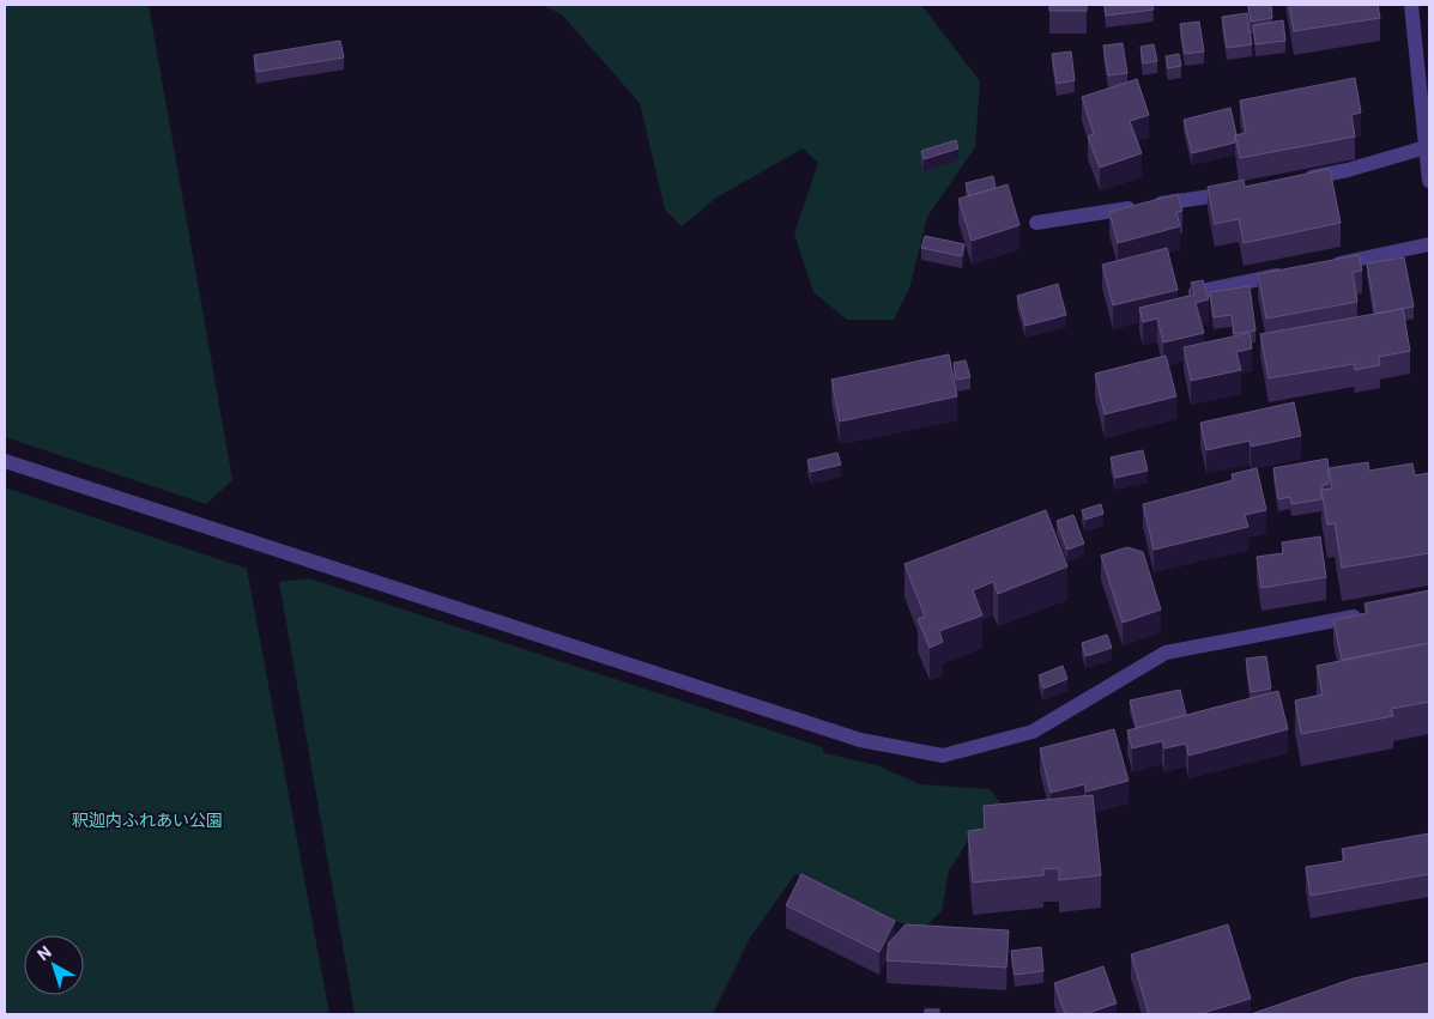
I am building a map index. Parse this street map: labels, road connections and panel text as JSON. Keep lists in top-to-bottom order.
{
  "parks": ["釈迦内ふれあい公園"],
  "north": "top left"
}
